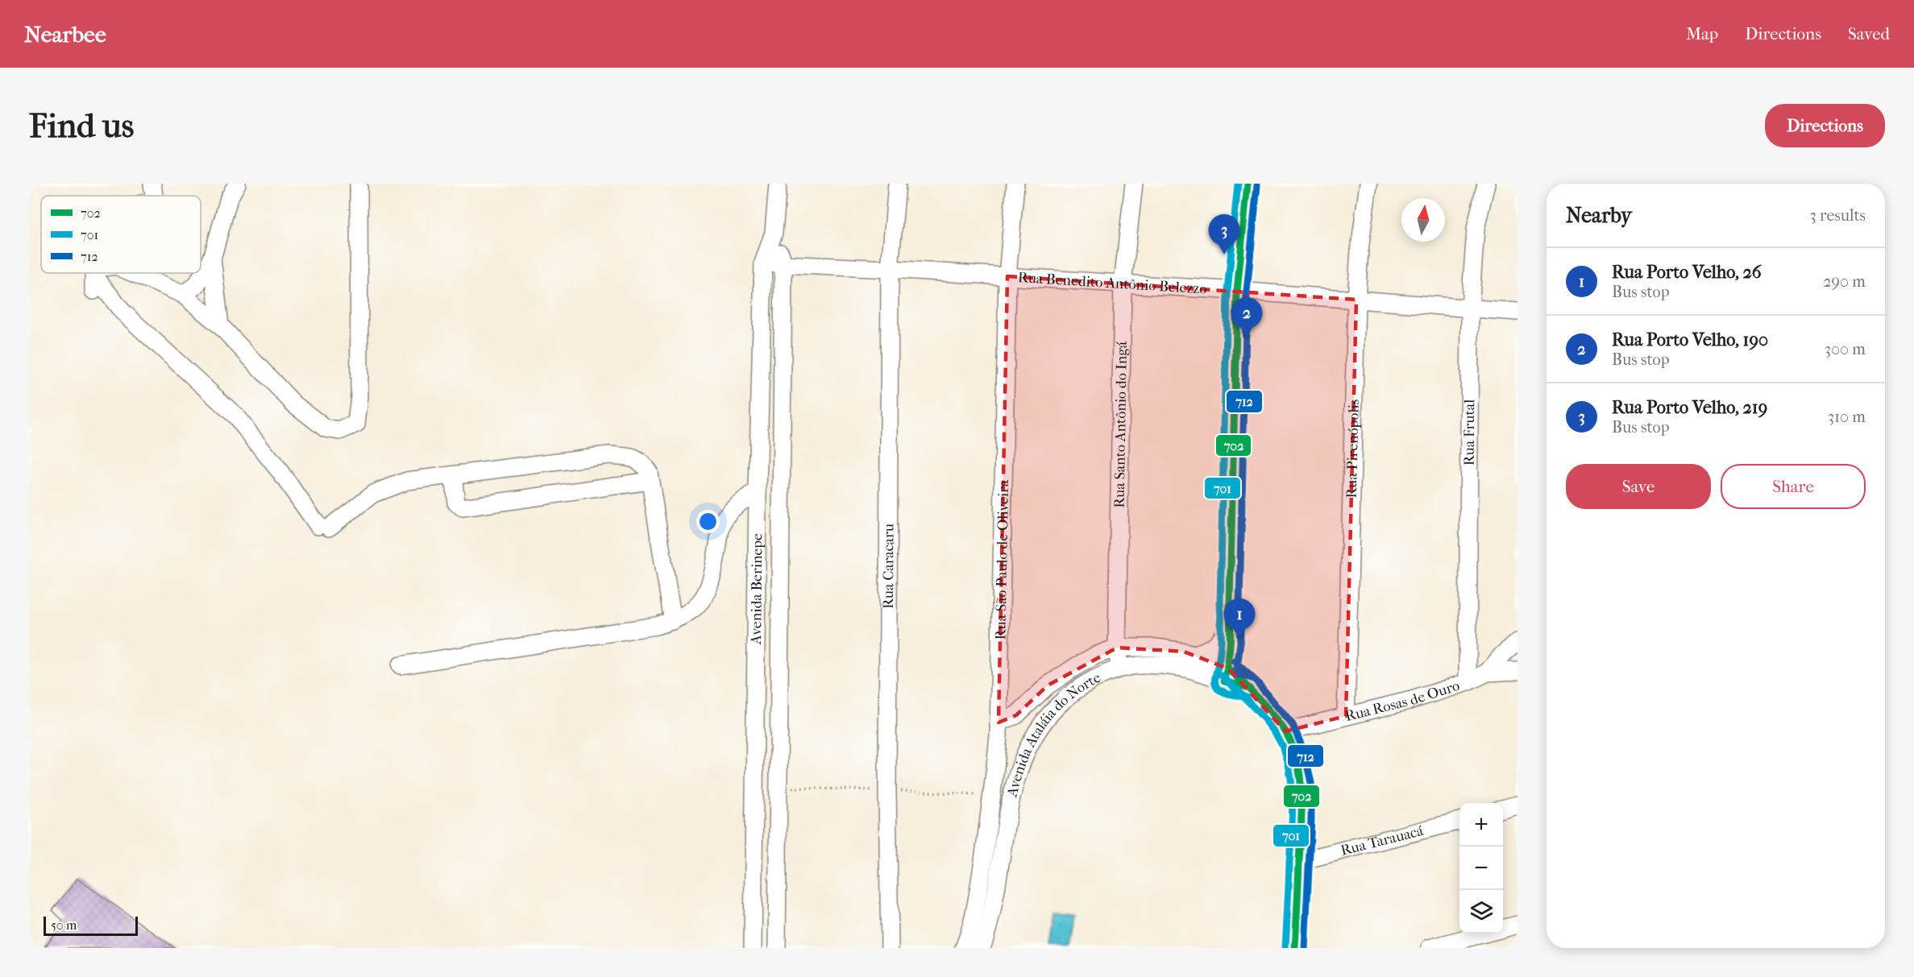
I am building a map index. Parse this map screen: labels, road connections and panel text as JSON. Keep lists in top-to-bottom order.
{
  "streets": {
    "street": [
      "Rua Benedito Antônio Belezzo",
      "Rua Santo Antônio do Ingá",
      "Rua Frutal",
      "Rua Pirenópolis",
      "Rua São Paulo de Oliveira",
      "Rua Caracaru",
      "Avenida Berinepe",
      "Rua Rosas de Ouro",
      "Avenida Ataláia do Norte",
      "Rua Tarauacá"
    ]
  },
  "crossings": [
    ["Rua Benedito Antônio Belezzo", "Rua Santo Antônio do Ingá"],
    ["Rua Benedito Antônio Belezzo", "Rua Frutal"],
    ["Rua Benedito Antônio Belezzo", "Rua Pirenópolis"],
    ["Rua Benedito Antônio Belezzo", "Rua São Paulo de Oliveira"],
    ["Rua Benedito Antônio Belezzo", "Rua Caracaru"],
    ["Rua Benedito Antônio Belezzo", "Avenida Berinepe"],
    ["Rua Santo Antônio do Ingá", "Avenida Ataláia do Norte"],
    ["Rua Frutal", "Rua Rosas de Ouro"],
    ["Rua Pirenópolis", "Rua Rosas de Ouro"],
    ["Rua São Paulo de Oliveira", "Avenida Ataláia do Norte"],
    ["Rua Rosas de Ouro", "Avenida Ataláia do Norte"],
    ["Avenida Ataláia do Norte", "Rua Tarauacá"]
  ],
  "lines": ["transit line 702", "transit line 701", "transit line 712"],
  "legend": ["702", "701", "712"],
  "scale_bar": "50 m",
  "north": "top",
  "page": {
    "header": "Nearbee",
    "nav": ["Map", "Directions", "Saved"],
    "buttons": [
      "Directions",
      ["Save", "Share"]
    ],
    "title": "Find us",
    "heading": ["Nearby", "3 results"],
    "pins": ["3", "2", "1"],
    "list": [
      {
        "mark": "1",
        "name": "Rua Porto Velho, 26",
        "note": "Bus stop",
        "value": "290 m"
      },
      {
        "mark": "2",
        "name": "Rua Porto Velho, 190",
        "note": "Bus stop",
        "value": "300 m"
      },
      {
        "mark": "3",
        "name": "Rua Porto Velho, 219",
        "note": "Bus stop",
        "value": "310 m"
      }
    ],
    "map_buttons": ["+", "−"],
    "scale": "50 m"
  }
}
